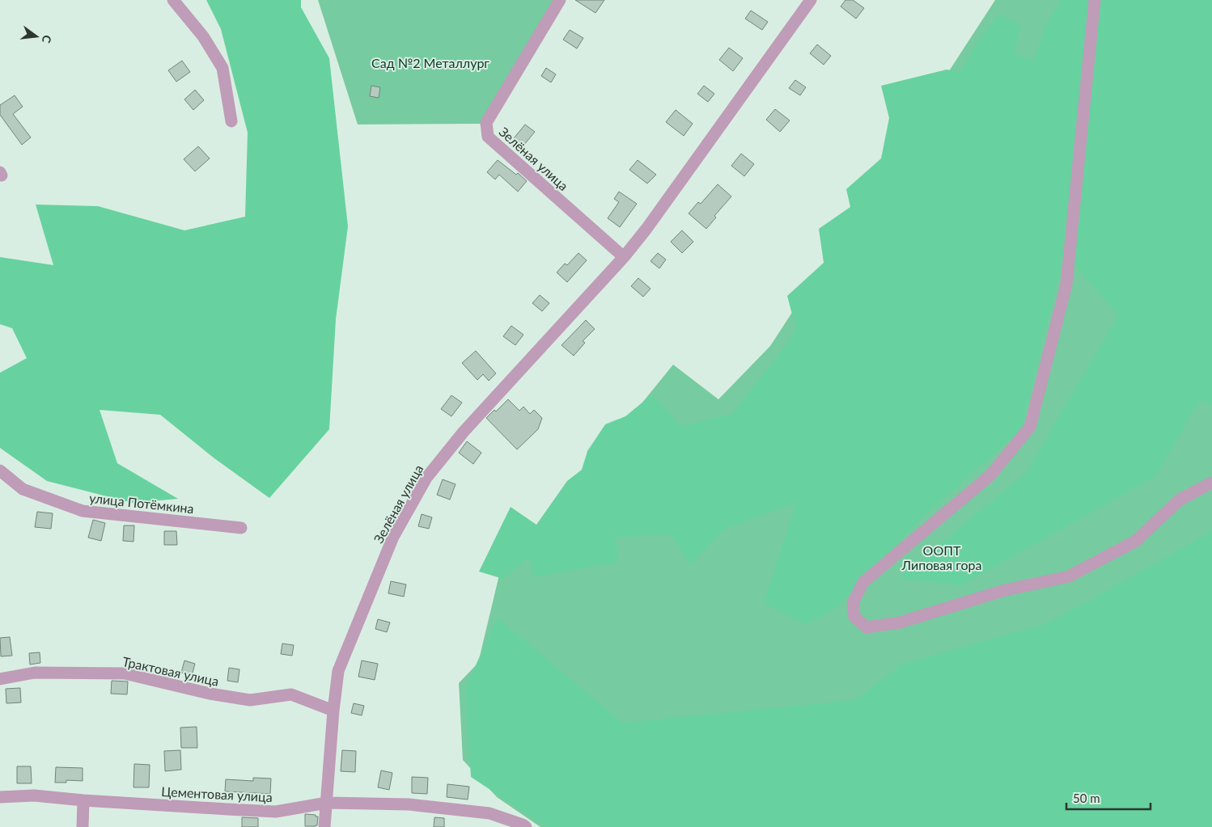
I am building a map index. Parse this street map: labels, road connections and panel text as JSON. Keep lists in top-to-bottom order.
{
  "streets": {
    "street": [
      "Зелёная улица",
      "улица Потёмкина",
      "Трактовая улица",
      "Цементовая улица"
    ]
  },
  "crossings": [
    ["Зелёная улица", "Трактовая улица"],
    ["Зелёная улица", "Цементовая улица"]
  ],
  "parks": ["Сад №2 Металлург", "ООПТ Липовая гора"],
  "scale_bar": "50 m",
  "north": "right"
}
